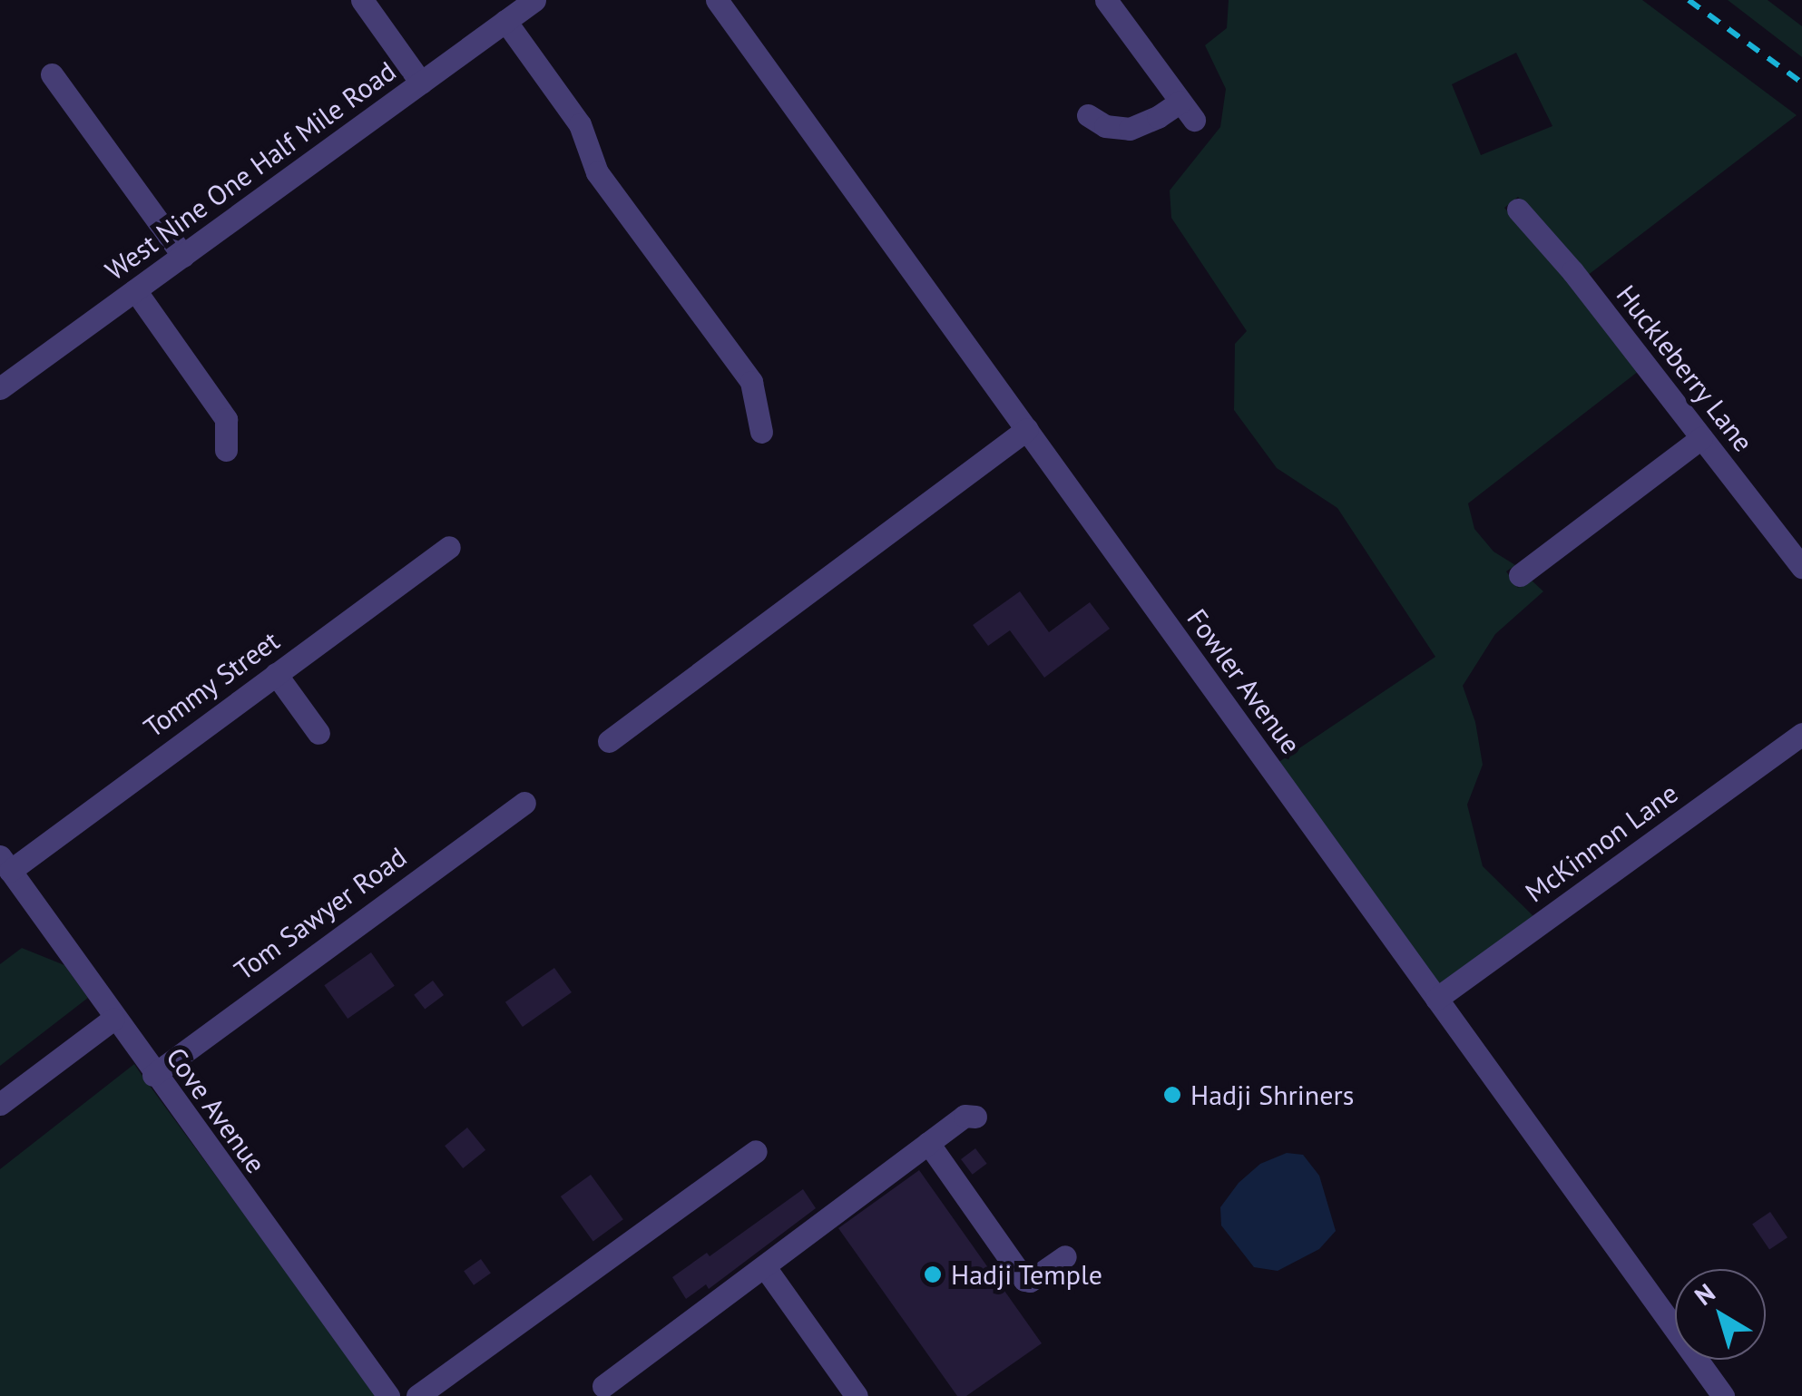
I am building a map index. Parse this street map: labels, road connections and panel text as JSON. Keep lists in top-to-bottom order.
{
  "streets": {
    "street": [
      "West Nine One Half Mile Road",
      "Huckleberry Lane",
      "Fowler Avenue",
      "Tommy Street",
      "McKinnon Lane",
      "Tom Sawyer Road",
      "Cove Avenue"
    ]
  },
  "crossings": [
    ["Fowler Avenue", "McKinnon Lane"],
    ["Tommy Street", "Cove Avenue"],
    ["Tom Sawyer Road", "Cove Avenue"]
  ],
  "places": ["Hadji Shriners", "Hadji Temple"],
  "north": "top left"
}
